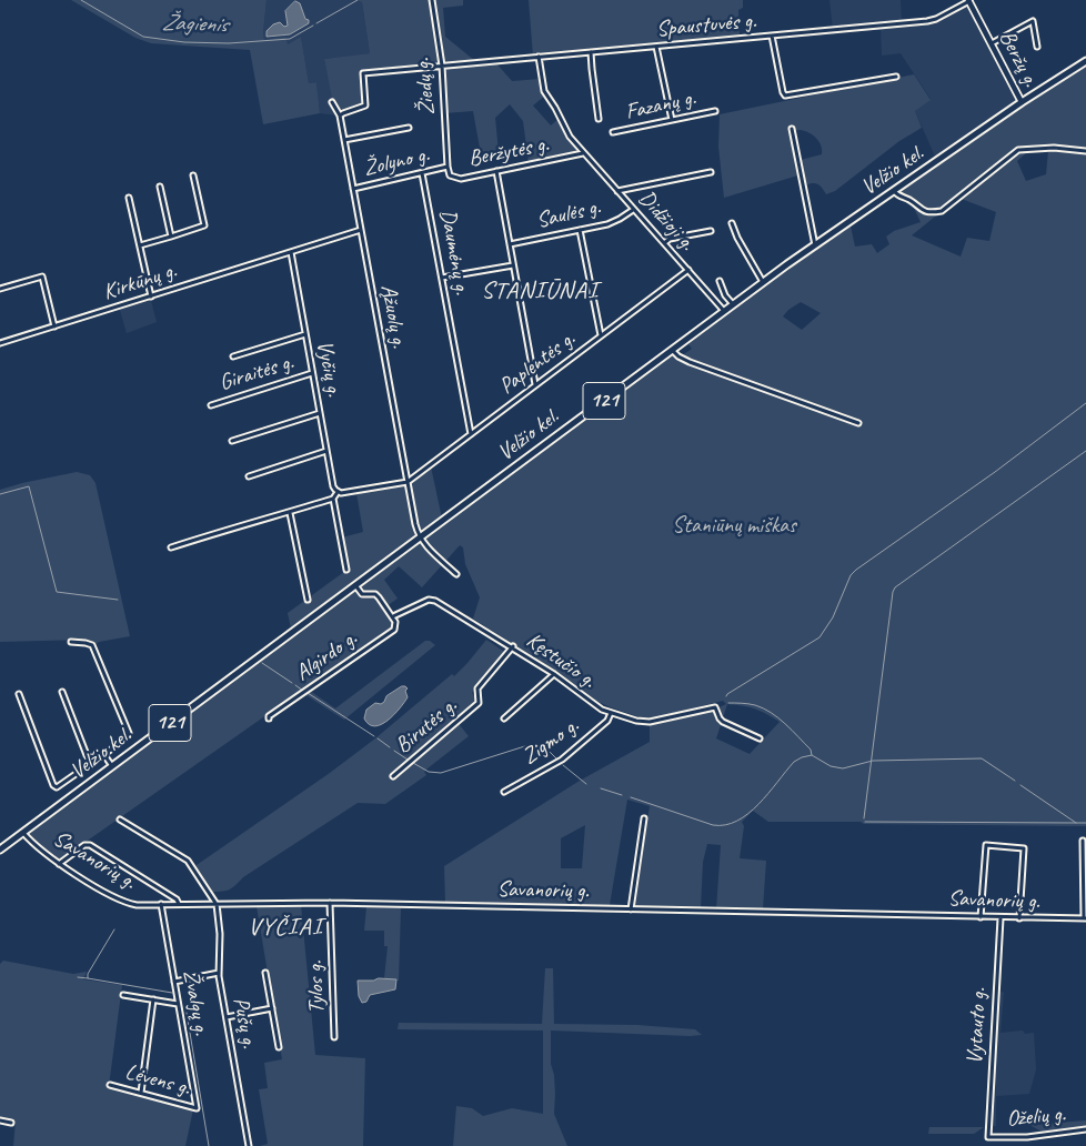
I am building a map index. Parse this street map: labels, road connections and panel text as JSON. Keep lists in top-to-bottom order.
{
  "streets": {
    "main road": ["Beržų g.", "Velžio kel.", "121"],
    "street": [
      "Spaustuvės g.",
      "Žiedų g.",
      "Fazanų g.",
      "Beržytės g.",
      "Žolyno g.",
      "Saulės g.",
      "Didžioji g.",
      "Daumėnų g.",
      "Kirkūnų g.",
      "Ąžuolų g.",
      "Paplentės g.",
      "Vyčių g.",
      "Giraitės g.",
      "Algirdo g.",
      "Kęstučio g.",
      "Birutės g.",
      "Zigmo g.",
      "Savanorių g.",
      "Tylos g.",
      "Žvalgų g.",
      "Pušų g.",
      "Vytauto g.",
      "Lėvens g.",
      "Oželių g."
    ]
  },
  "crossings": [
    ["Spaustuvės g.", "Beržų g."],
    ["Spaustuvės g.", "Žiedų g."],
    ["Spaustuvės g.", "Didžioji g."],
    ["Spaustuvės g.", "Ąžuolų g."],
    ["Beržų g.", "Velžio kel."],
    ["Žiedų g.", "Beržytės g."],
    ["Žiedų g.", "Žolyno g."],
    ["Beržytės g.", "Žolyno g."],
    ["Beržytės g.", "Didžioji g."],
    ["Žolyno g.", "Daumėnų g."],
    ["Žolyno g.", "Ąžuolų g."],
    ["Velžio kel.", "Didžioji g."],
    ["Velžio kel.", "Ąžuolų g."],
    ["Velžio kel.", "Savanorių g."],
    ["Saulės g.", "Didžioji g."],
    ["Didžioji g.", "Paplentės g."],
    ["Daumėnų g.", "Paplentės g."],
    ["Kirkūnų g.", "Vyčių g."],
    ["Ąžuolų g.", "Paplentės g."],
    ["Vyčių g.", "Giraitės g."],
    ["Algirdo g.", "Kęstučio g."],
    ["Kęstučio g.", "Birutės g."],
    ["Kęstučio g.", "Zigmo g."],
    ["Savanorių g.", "Tylos g."],
    ["Savanorių g.", "Žvalgų g."],
    ["Savanorių g.", "Pušų g."],
    ["Savanorių g.", "Vytauto g."],
    ["Žvalgų g.", "Lėvens g."],
    ["Vytauto g.", "Oželių g."]
  ],
  "districts": ["STANIŪNAI", "VYČIAI"],
  "water": ["Žagienis"],
  "parks": ["Staniūnų miškas"]
}
